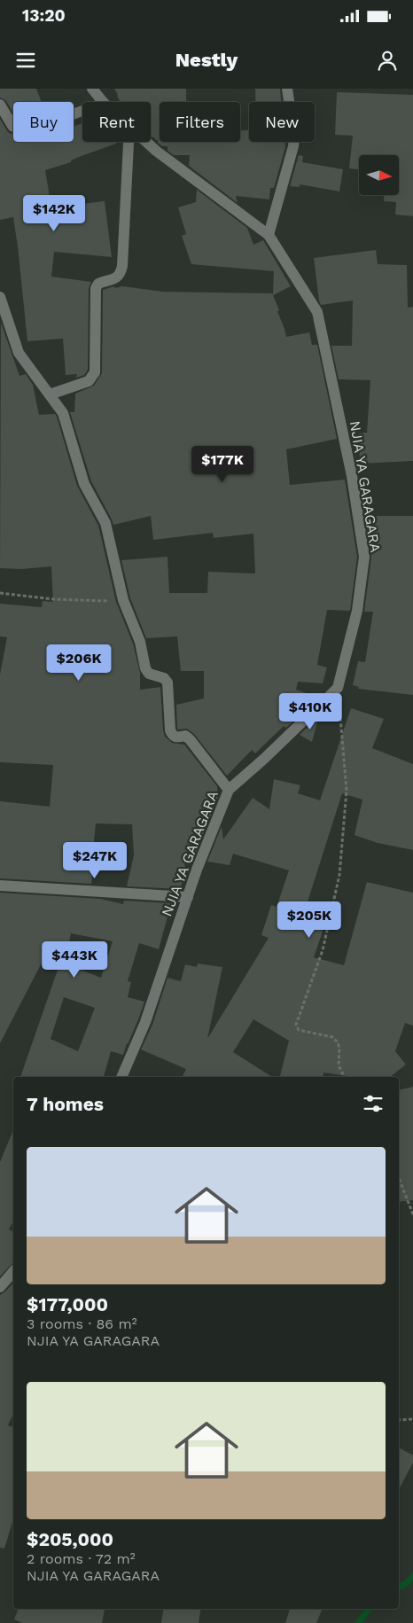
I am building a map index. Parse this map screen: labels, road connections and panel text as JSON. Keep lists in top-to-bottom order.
{
  "streets": {
    "street": ["NJIA YA GARAGARA"]
  },
  "north": "right",
  "page": {
    "status": "13:20",
    "header": "Nestly",
    "chip": [
      "Buy",
      "Rent",
      "Filters",
      "New"
    ],
    "price": [
      "$142K",
      "$177K",
      "$206K",
      "$410K",
      "$247K",
      "$205K",
      "$443K"
    ],
    "heading": "7 homes",
    "list": [
      {
        "name": "$177,000",
        "note": "3 rooms · 86 m² · NJIA YA GARAGARA"
      },
      {
        "name": "$205,000",
        "note": "2 rooms · 72 m² · NJIA YA GARAGARA"
      }
    ]
  }
}
